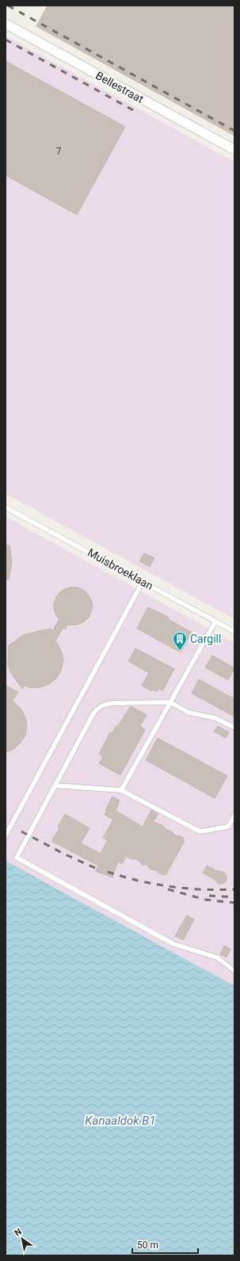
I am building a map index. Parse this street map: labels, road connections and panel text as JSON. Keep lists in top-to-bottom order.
{
  "streets": {
    "street": ["Bellestraat"],
    "lane": ["Muisbroeklaan"]
  },
  "water": ["Kanaaldok B1"],
  "places": {
    "building": ["Cargill"]
  },
  "house_numbers": ["7"],
  "scale_bar": "50 m",
  "north": "top left"
}
